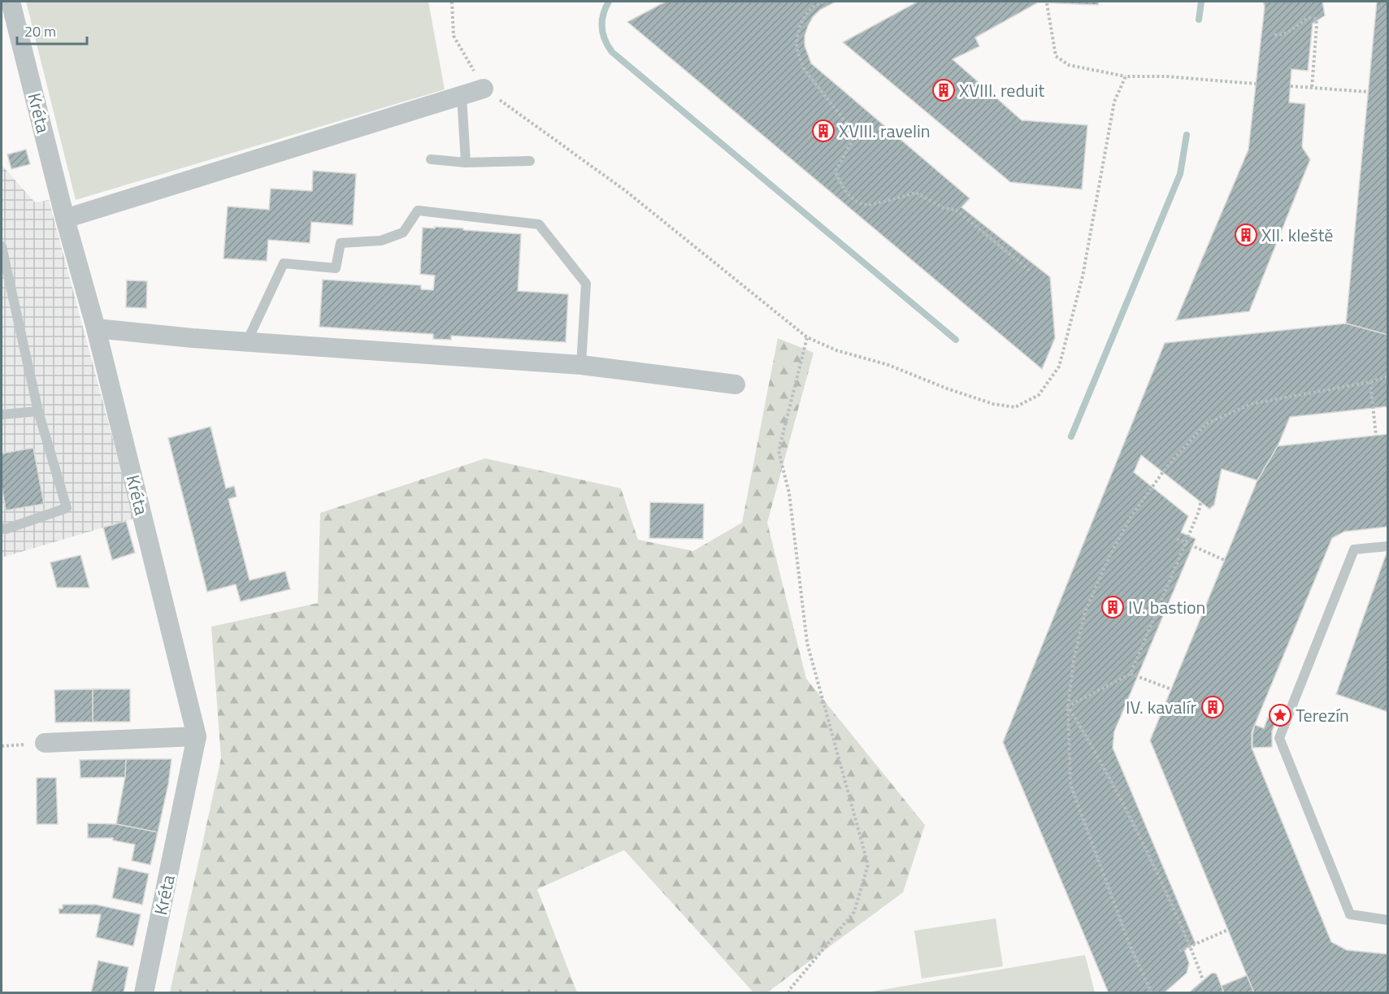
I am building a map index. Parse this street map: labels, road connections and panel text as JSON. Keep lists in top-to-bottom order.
{
  "streets": {
    "street": ["Kréta"]
  },
  "places": {
    "building": [
      "XVIII. reduit",
      "XVIII. ravelin",
      "XII. kleště",
      "IV. bastion",
      "IV. kavalír"
    ],
    "place": ["Terezín"]
  },
  "scale_bar": "20 m"
}
